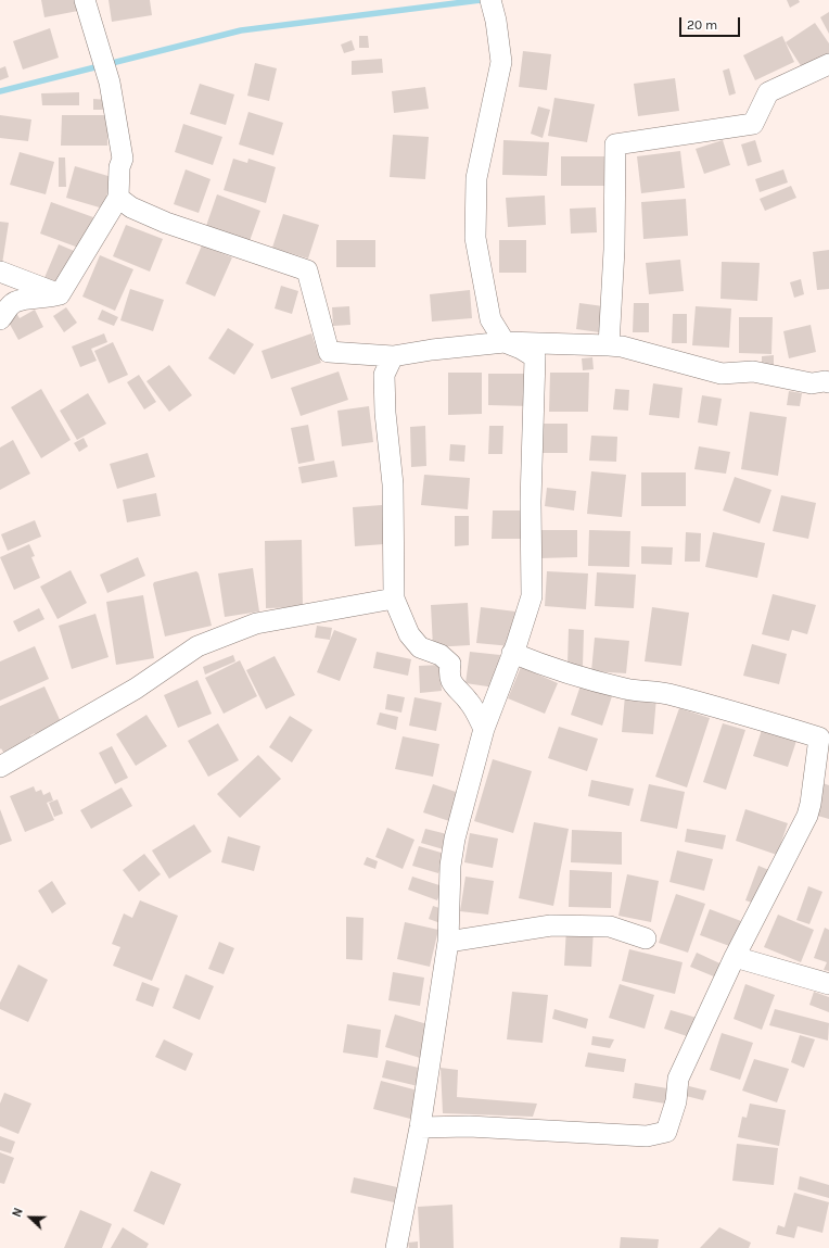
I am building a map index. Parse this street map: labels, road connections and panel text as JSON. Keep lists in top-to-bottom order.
{
  "scale_bar": "20 m",
  "north": "left"
}
